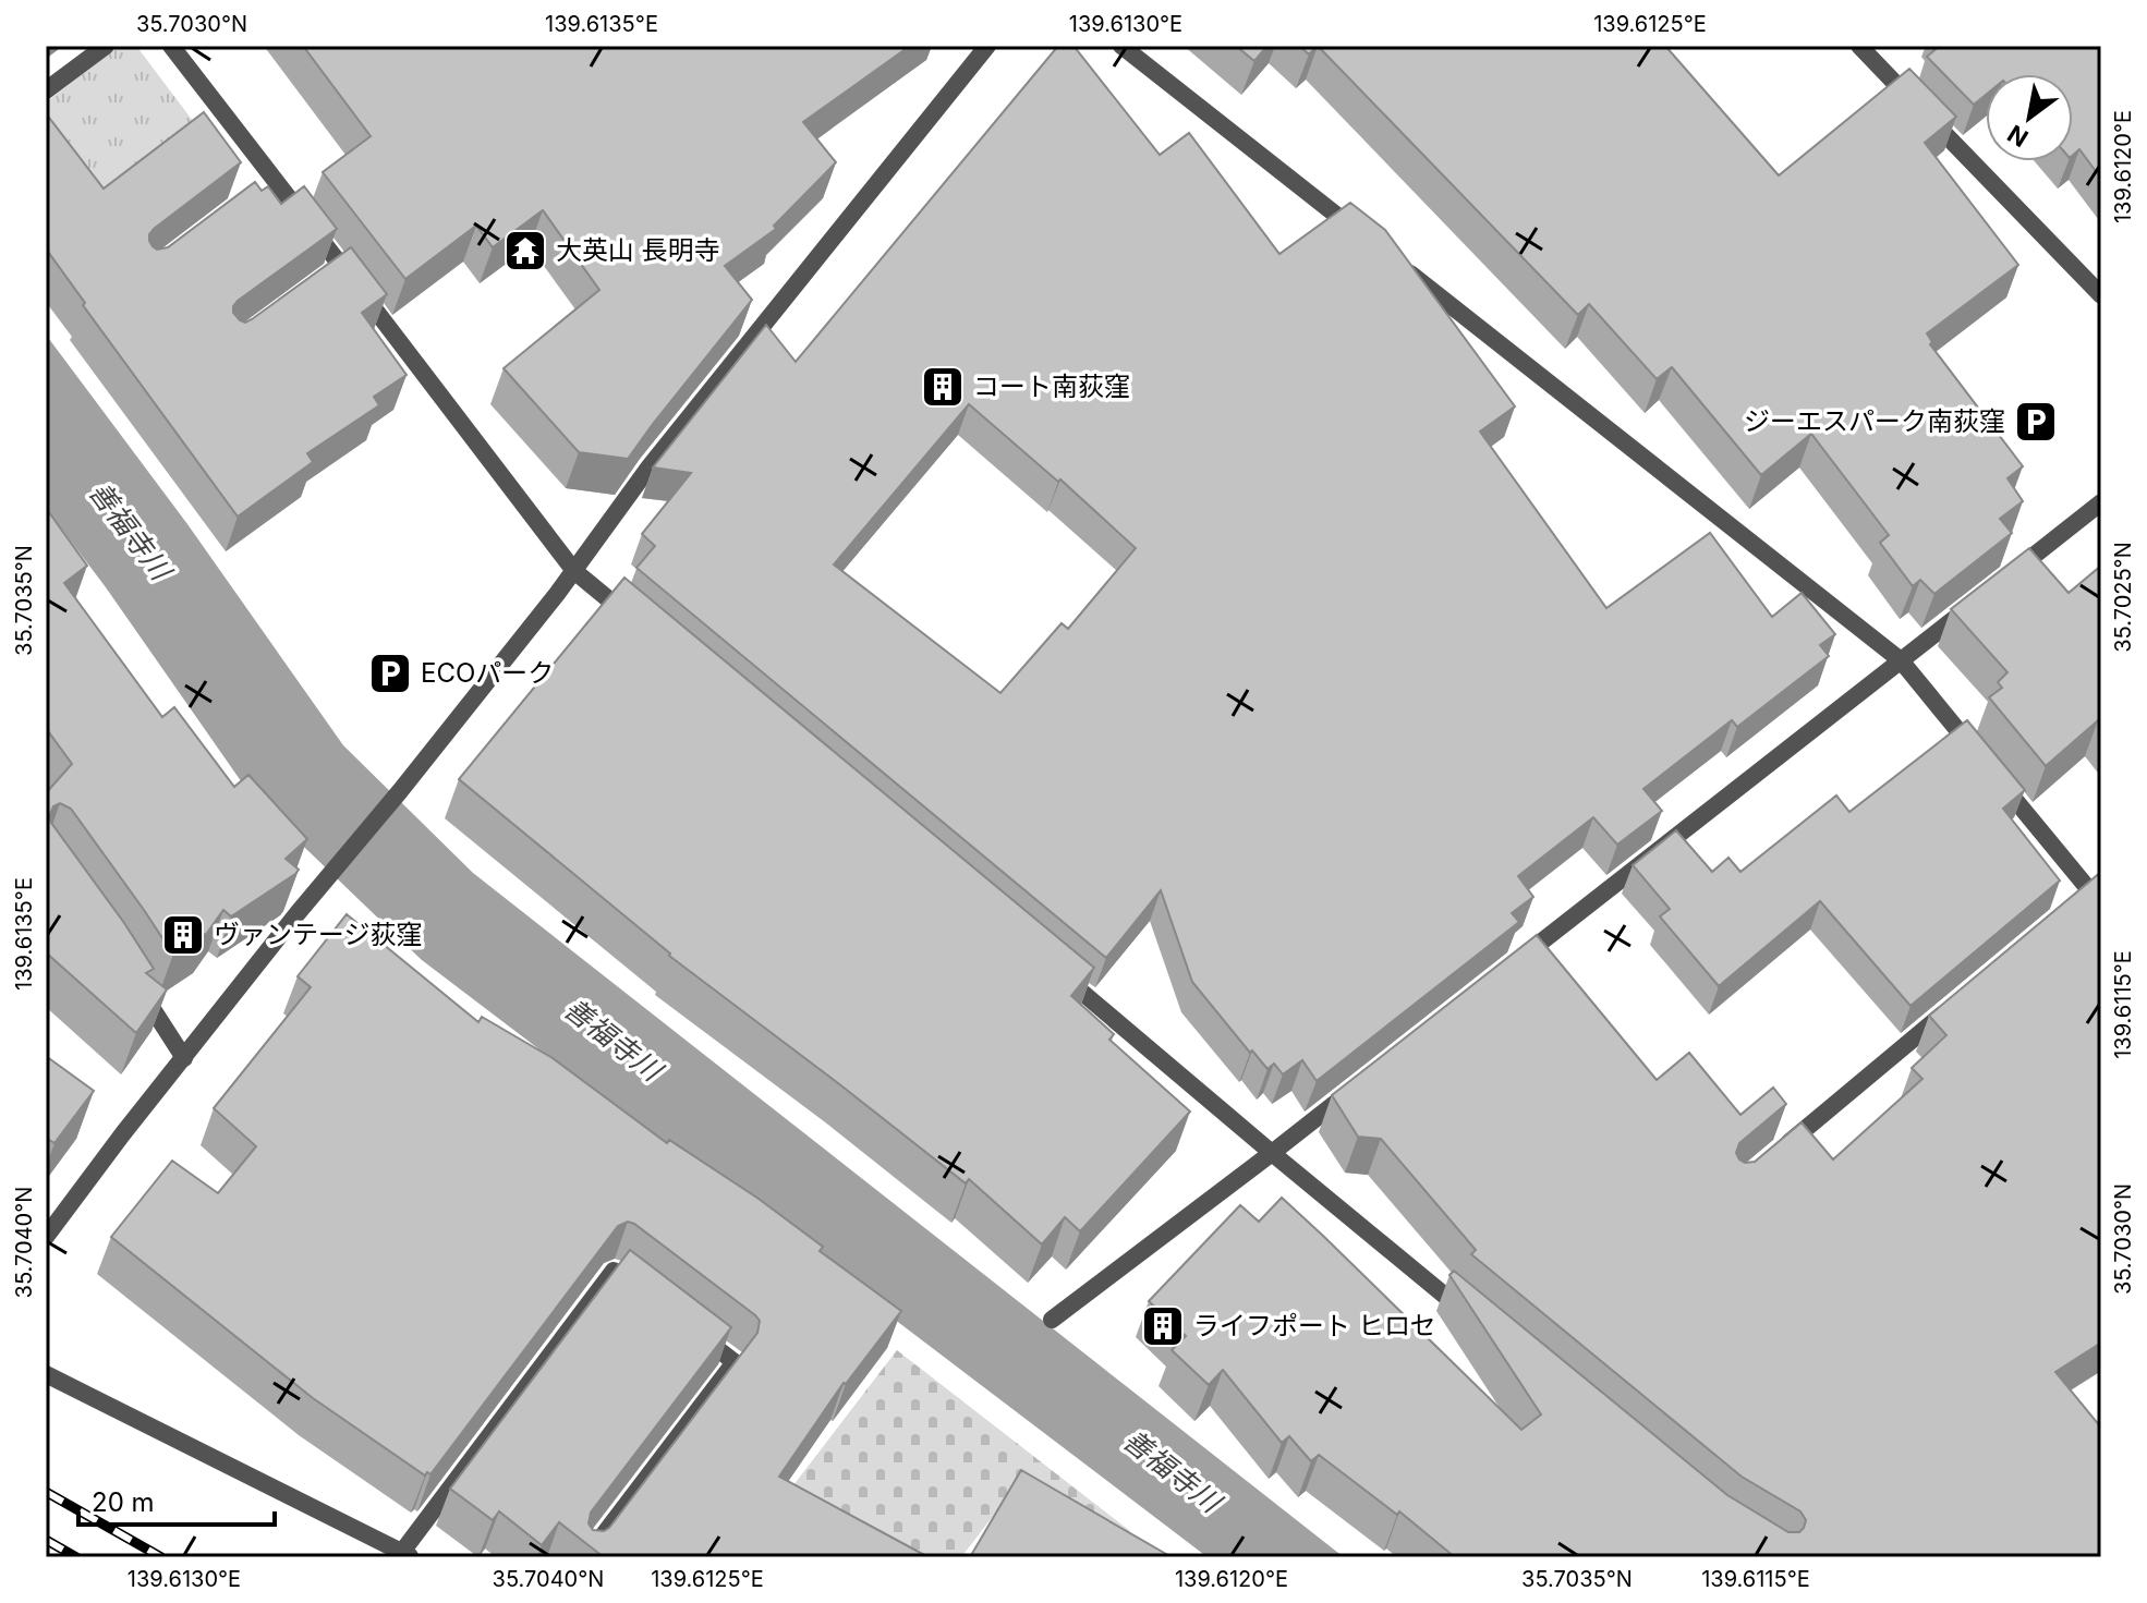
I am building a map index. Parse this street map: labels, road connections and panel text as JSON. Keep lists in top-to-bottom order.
{
  "water": ["善福寺川"],
  "places": {
    "temple": ["大英山 長明寺"],
    "building": ["コート南荻窪", "ヴァンテージ荻窪", "ライフポート ヒロセ"],
    "parking": ["ジーエスパーク南荻窪", "ECOパーク"]
  },
  "scale_bar": "20 m",
  "north": "bottom left",
  "coordinates": [
    "35.7030°N",
    "139.6135°E",
    "139.6130°E",
    "139.6125°E",
    "139.6120°E",
    "35.7025°N",
    "35.7035°N",
    "139.6115°E",
    "35.7040°N"
  ]
}
